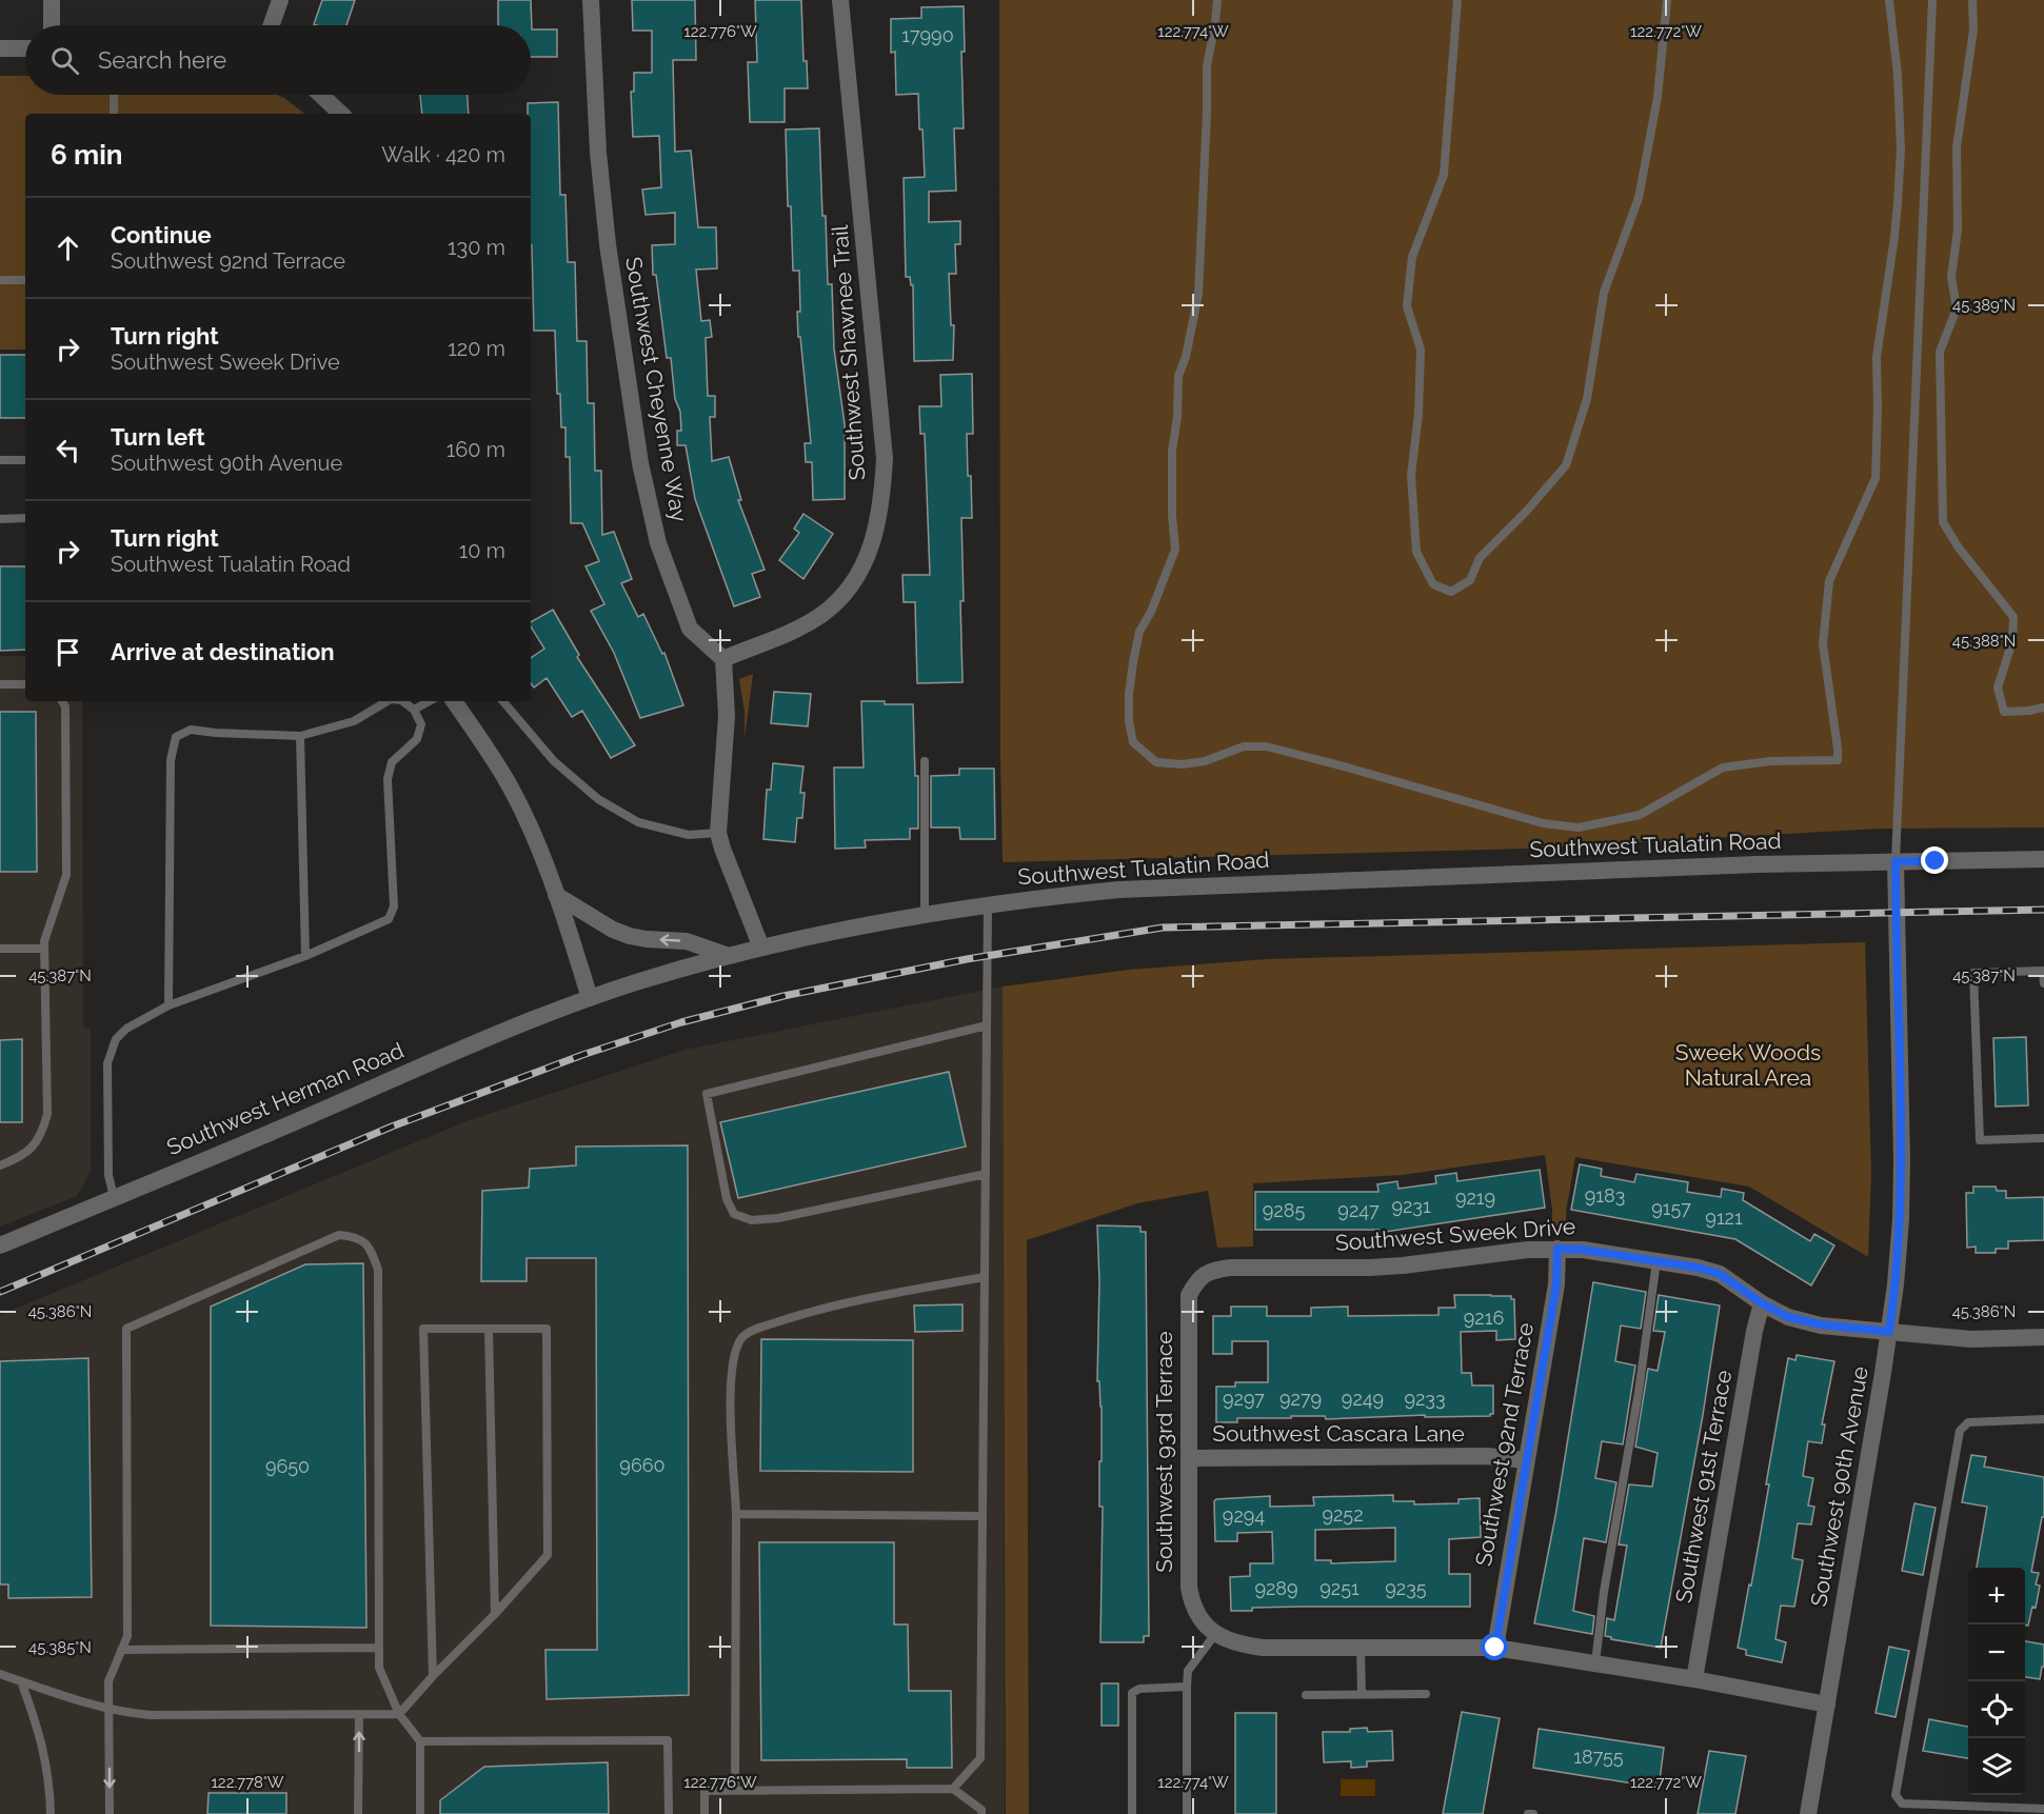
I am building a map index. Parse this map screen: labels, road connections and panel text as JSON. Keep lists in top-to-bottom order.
{
  "streets": {
    "street": [
      "Southwest Shawnee Trail",
      "Southwest Cheyenne Way",
      "Southwest Tualatin Road",
      "Southwest Herman Road",
      "Southwest Sweek Drive",
      "Southwest Cascara Lane",
      "Southwest 92nd Terrace",
      "Southwest 93rd Terrace",
      "Southwest 91st Terrace",
      "Southwest 90th Avenue"
    ]
  },
  "crossings": [
    ["Southwest Shawnee Trail", "Southwest Cheyenne Way"],
    ["Southwest Tualatin Road", "Southwest Herman Road"],
    ["Southwest Tualatin Road", "Southwest 90th Avenue"],
    ["Southwest Sweek Drive", "Southwest 92nd Terrace"],
    ["Southwest Sweek Drive", "Southwest 93rd Terrace"],
    ["Southwest Sweek Drive", "Southwest 91st Terrace"],
    ["Southwest Sweek Drive", "Southwest 90th Avenue"],
    ["Southwest Cascara Lane", "Southwest 92nd Terrace"],
    ["Southwest Cascara Lane", "Southwest 93rd Terrace"]
  ],
  "parks": ["Sweek Woods Natural Area"],
  "house_numbers": [
    "17990",
    "9183",
    "9219",
    "9231",
    "9157",
    "9285",
    "9247",
    "9121",
    "9216",
    "9297",
    "9279",
    "9249",
    "9233",
    "9660",
    "9650",
    "9252",
    "9294",
    "9289",
    "9251",
    "9235",
    "18755"
  ],
  "page": {
    "search": "Search here",
    "heading": ["6 min", "Walk · 420 m"],
    "list": [
      ["Continue", "Southwest 92nd Terrace", "130 m"],
      ["Turn right", "Southwest Sweek Drive", "120 m"],
      ["Turn left", "Southwest 90th Avenue", "160 m"],
      ["Turn right", "Southwest Tualatin Road", "10 m"],
      "Arrive at destination"
    ],
    "map_buttons": ["+", "−"]
  },
  "coordinates": [
    "122.776°W",
    "122.774°W",
    "122.772°W",
    "45.389°N",
    "45.388°N",
    "45.387°N",
    "45.386°N",
    "45.385°N",
    "122.778°W"
  ]
}
